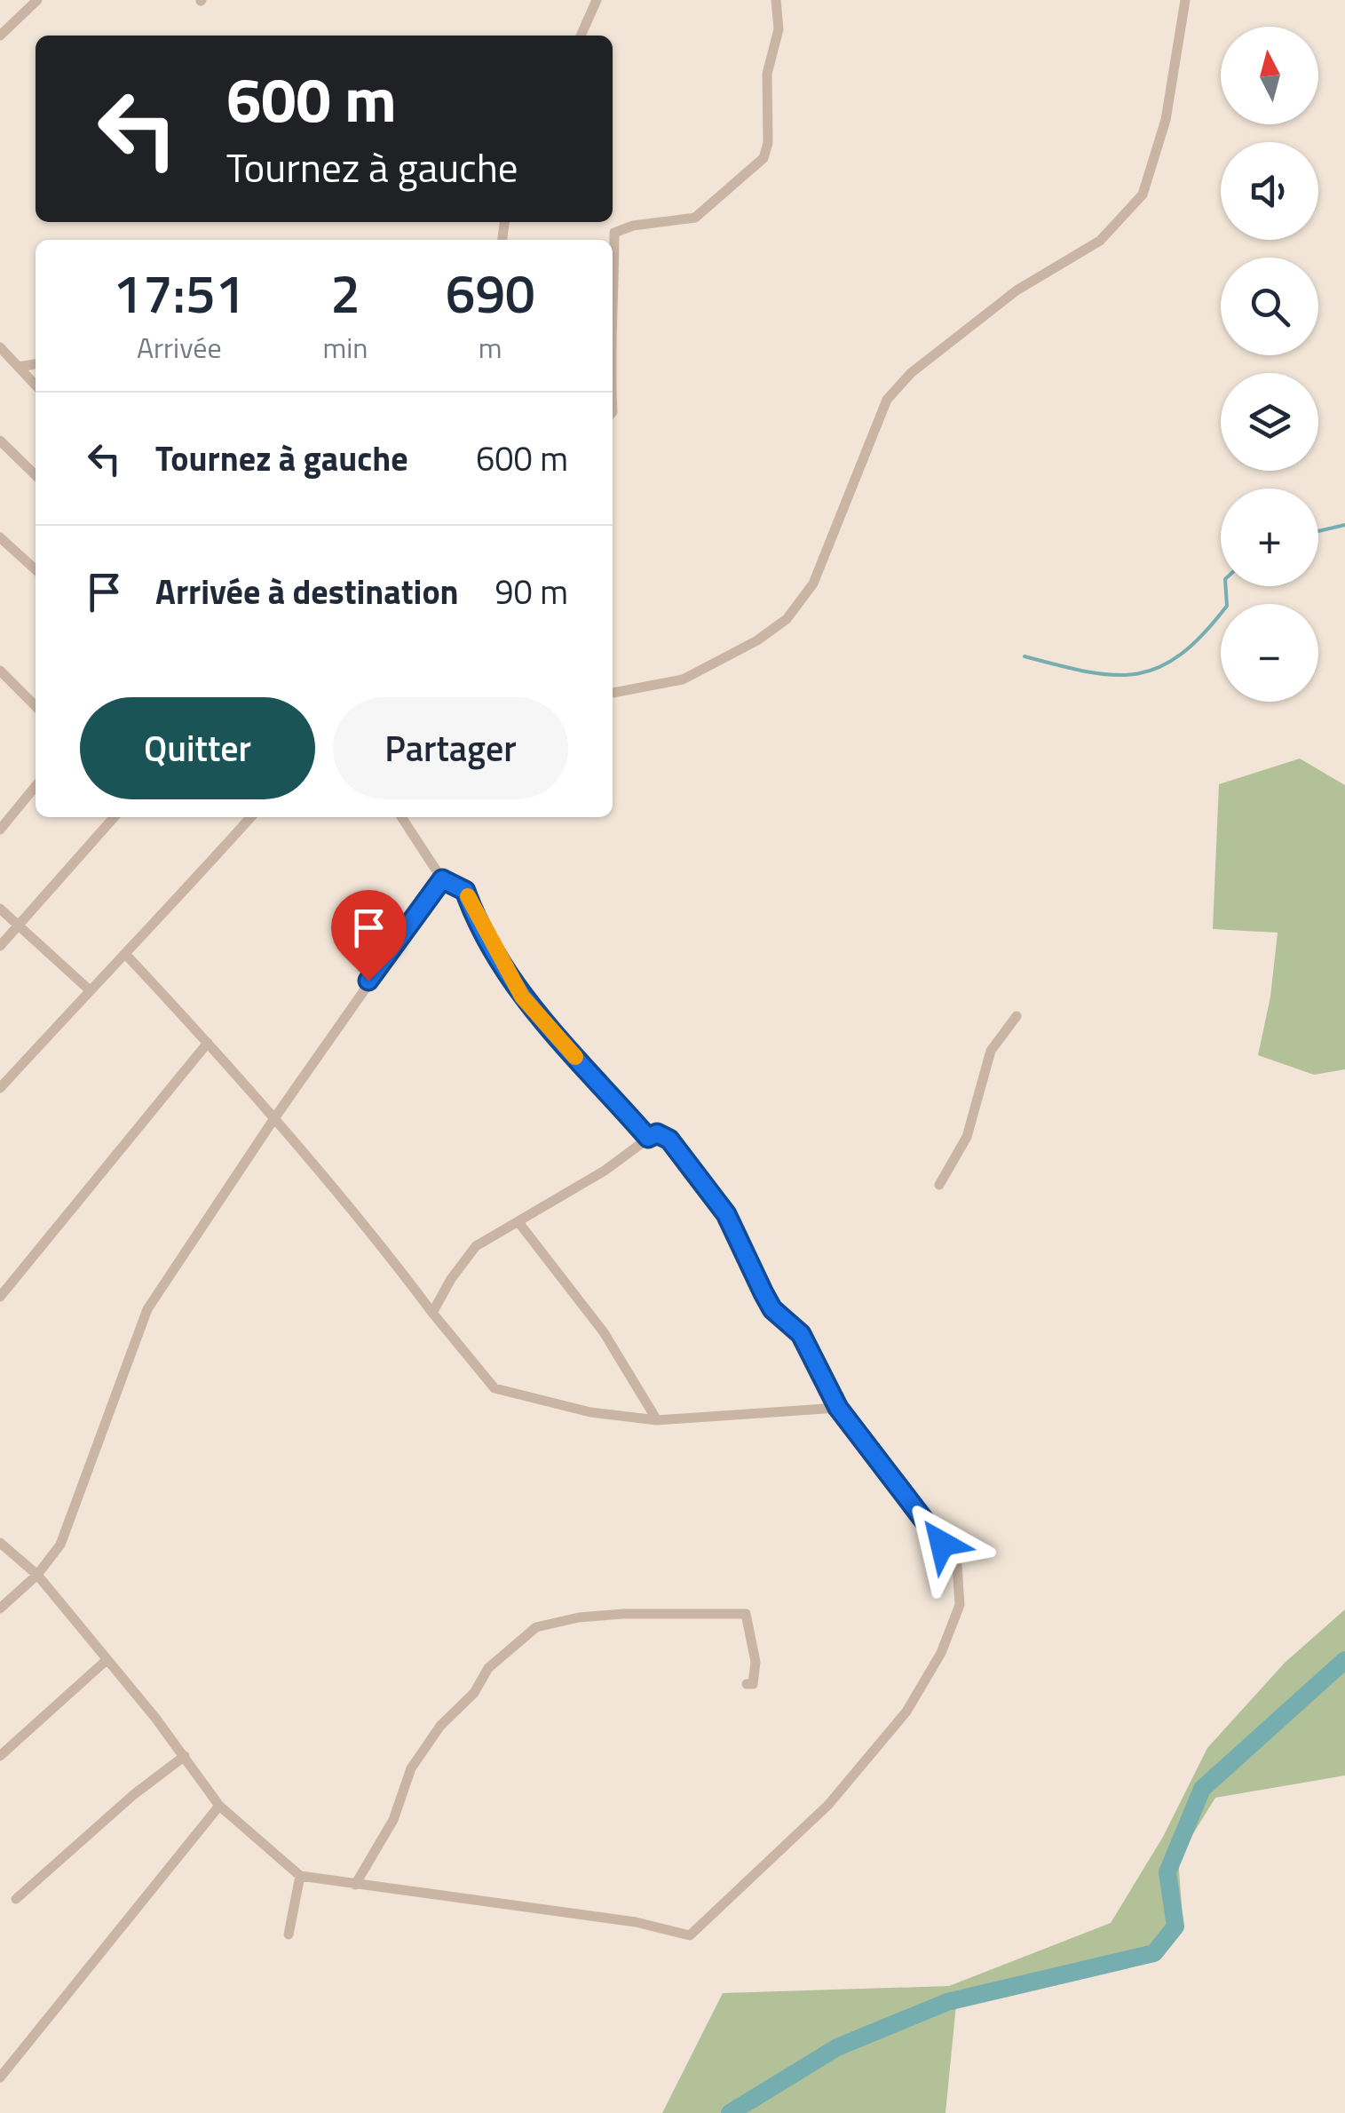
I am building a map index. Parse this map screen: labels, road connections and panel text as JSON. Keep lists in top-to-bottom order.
{
  "north": "top",
  "page": {
    "map_buttons": ["+", "−"],
    "turn": ["600 m", "Tournez à gauche"],
    "eta": [
      "17:51",
      "Arrivée",
      "2",
      "min",
      "690",
      "m"
    ],
    "list": [
      {
        "name": "Tournez à gauche",
        "value": "600 m"
      },
      {
        "name": "Arrivée à destination",
        "value": "90 m"
      }
    ],
    "buttons": ["Quitter", "Partager"]
  }
}
